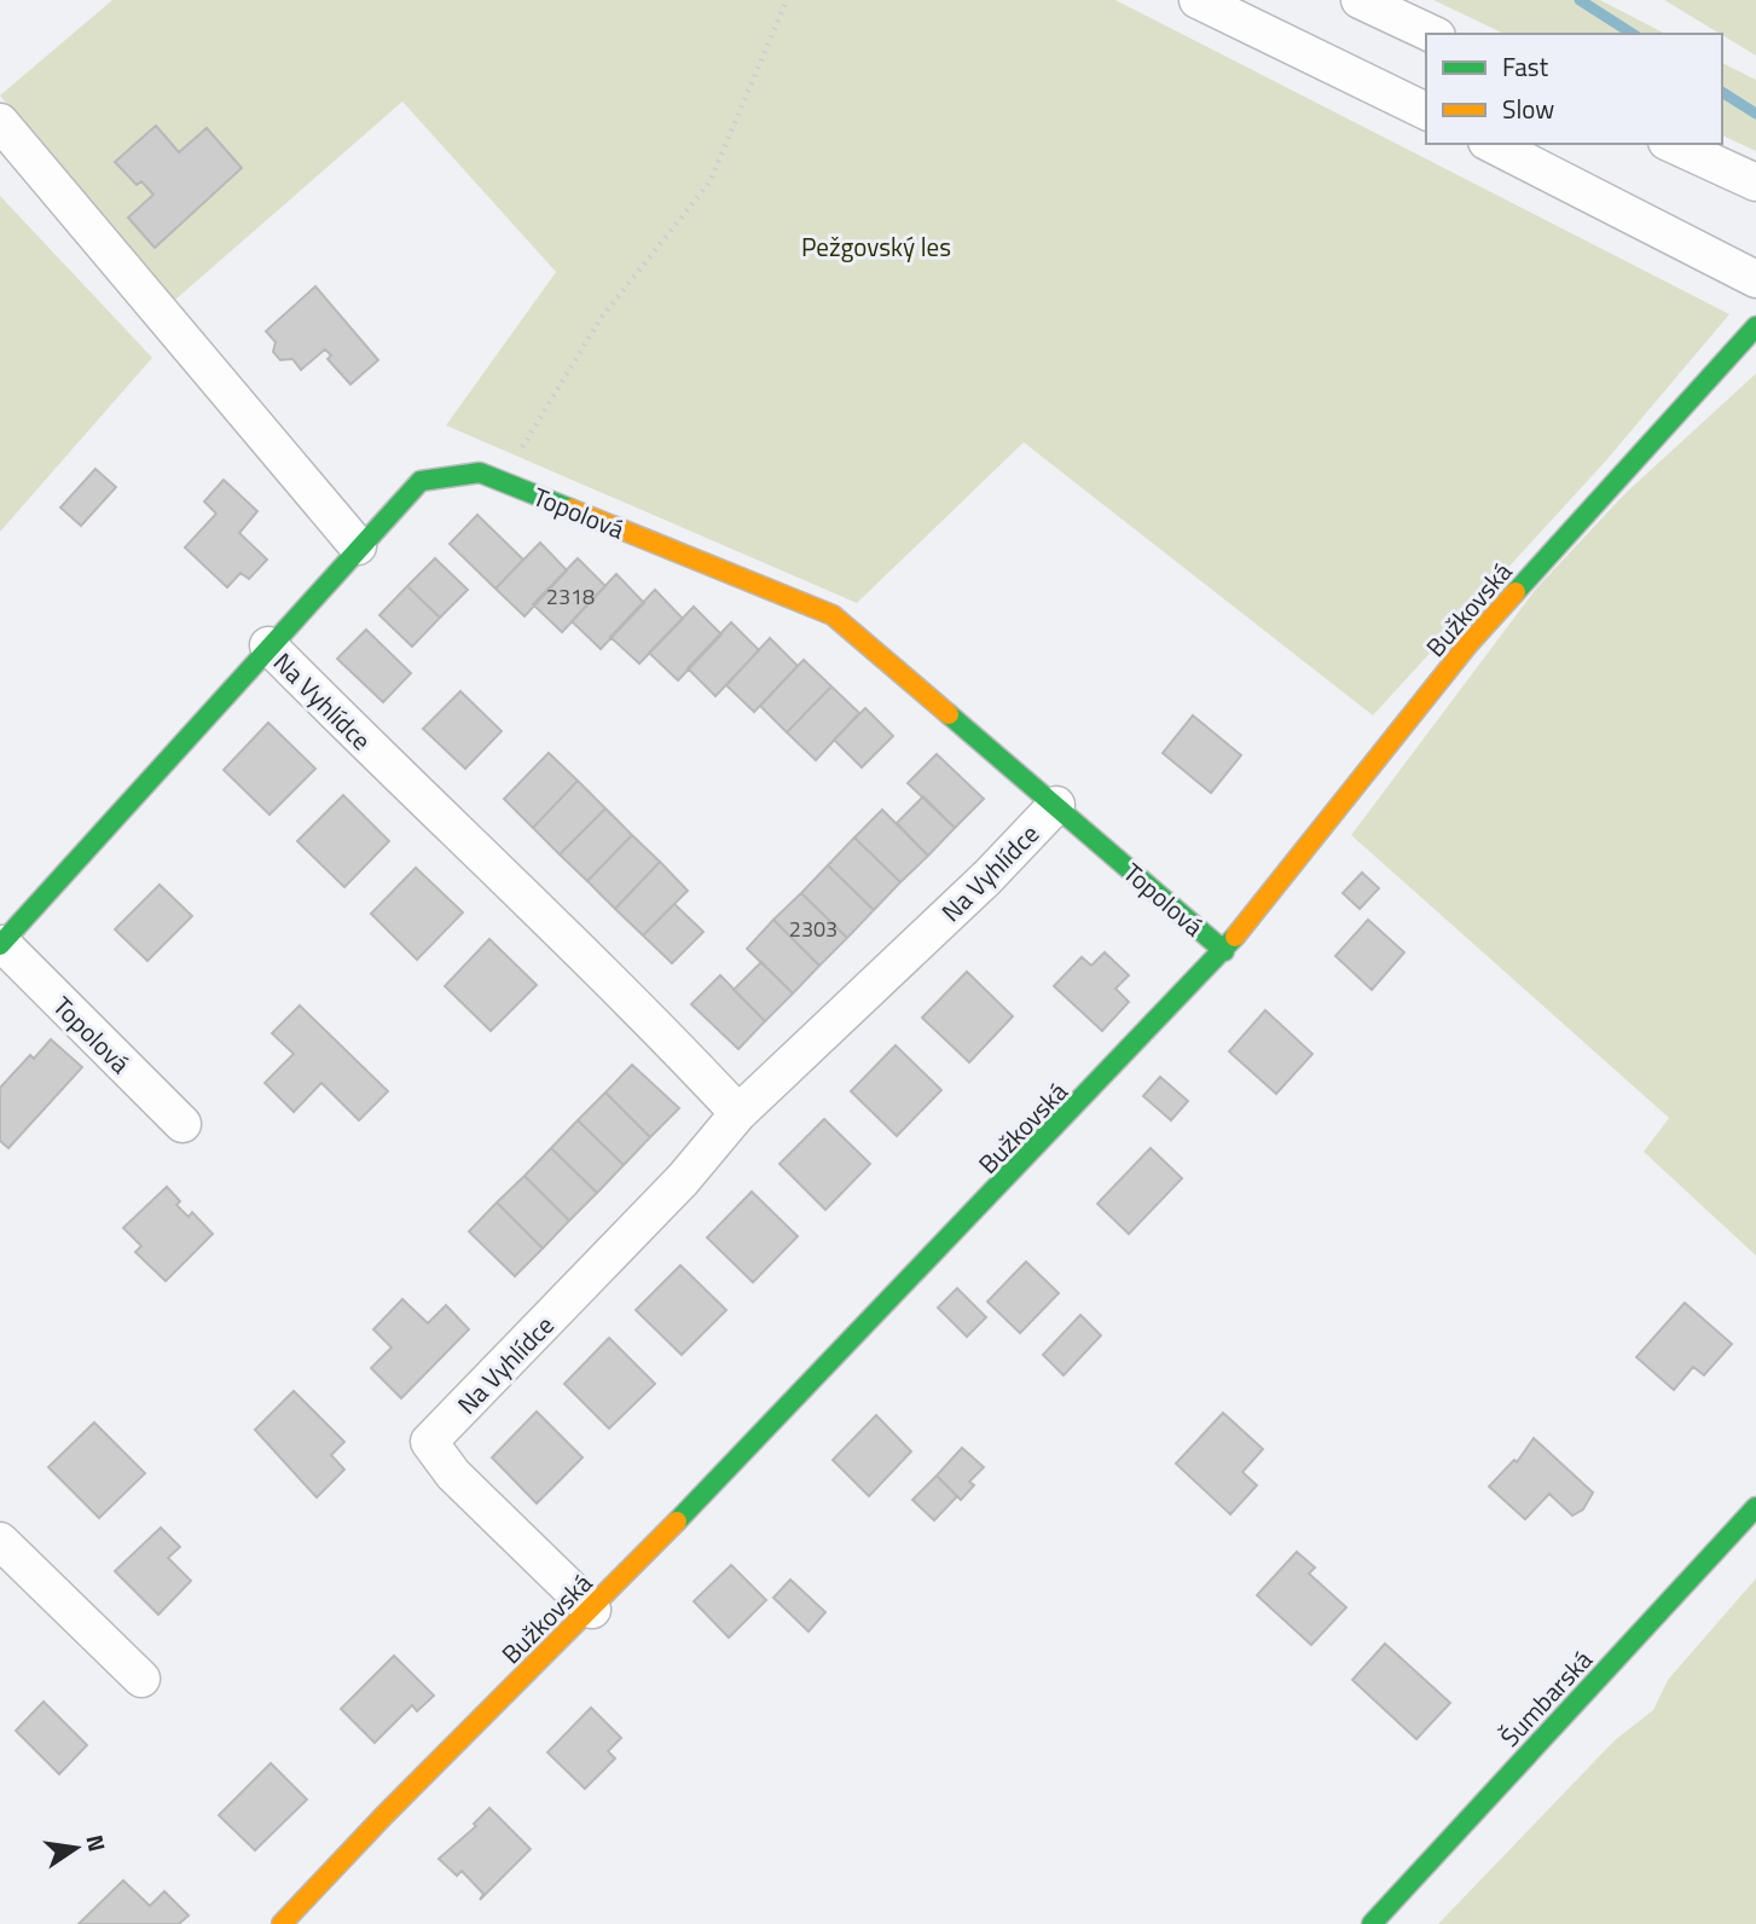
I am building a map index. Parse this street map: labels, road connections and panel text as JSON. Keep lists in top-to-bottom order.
{
  "streets": {
    "street": [
      "Topolová",
      "Bužkovská",
      "Na Vyhlídce",
      "Šumbarská"
    ]
  },
  "crossings": [
    ["Topolová", "Bužkovská"],
    ["Topolová", "Na Vyhlídce"],
    ["Bužkovská", "Na Vyhlídce"]
  ],
  "parks": ["Pežgovský les"],
  "house_numbers": ["2318", "2303"],
  "legend": ["Fast", "Slow"],
  "north": "right"
}
